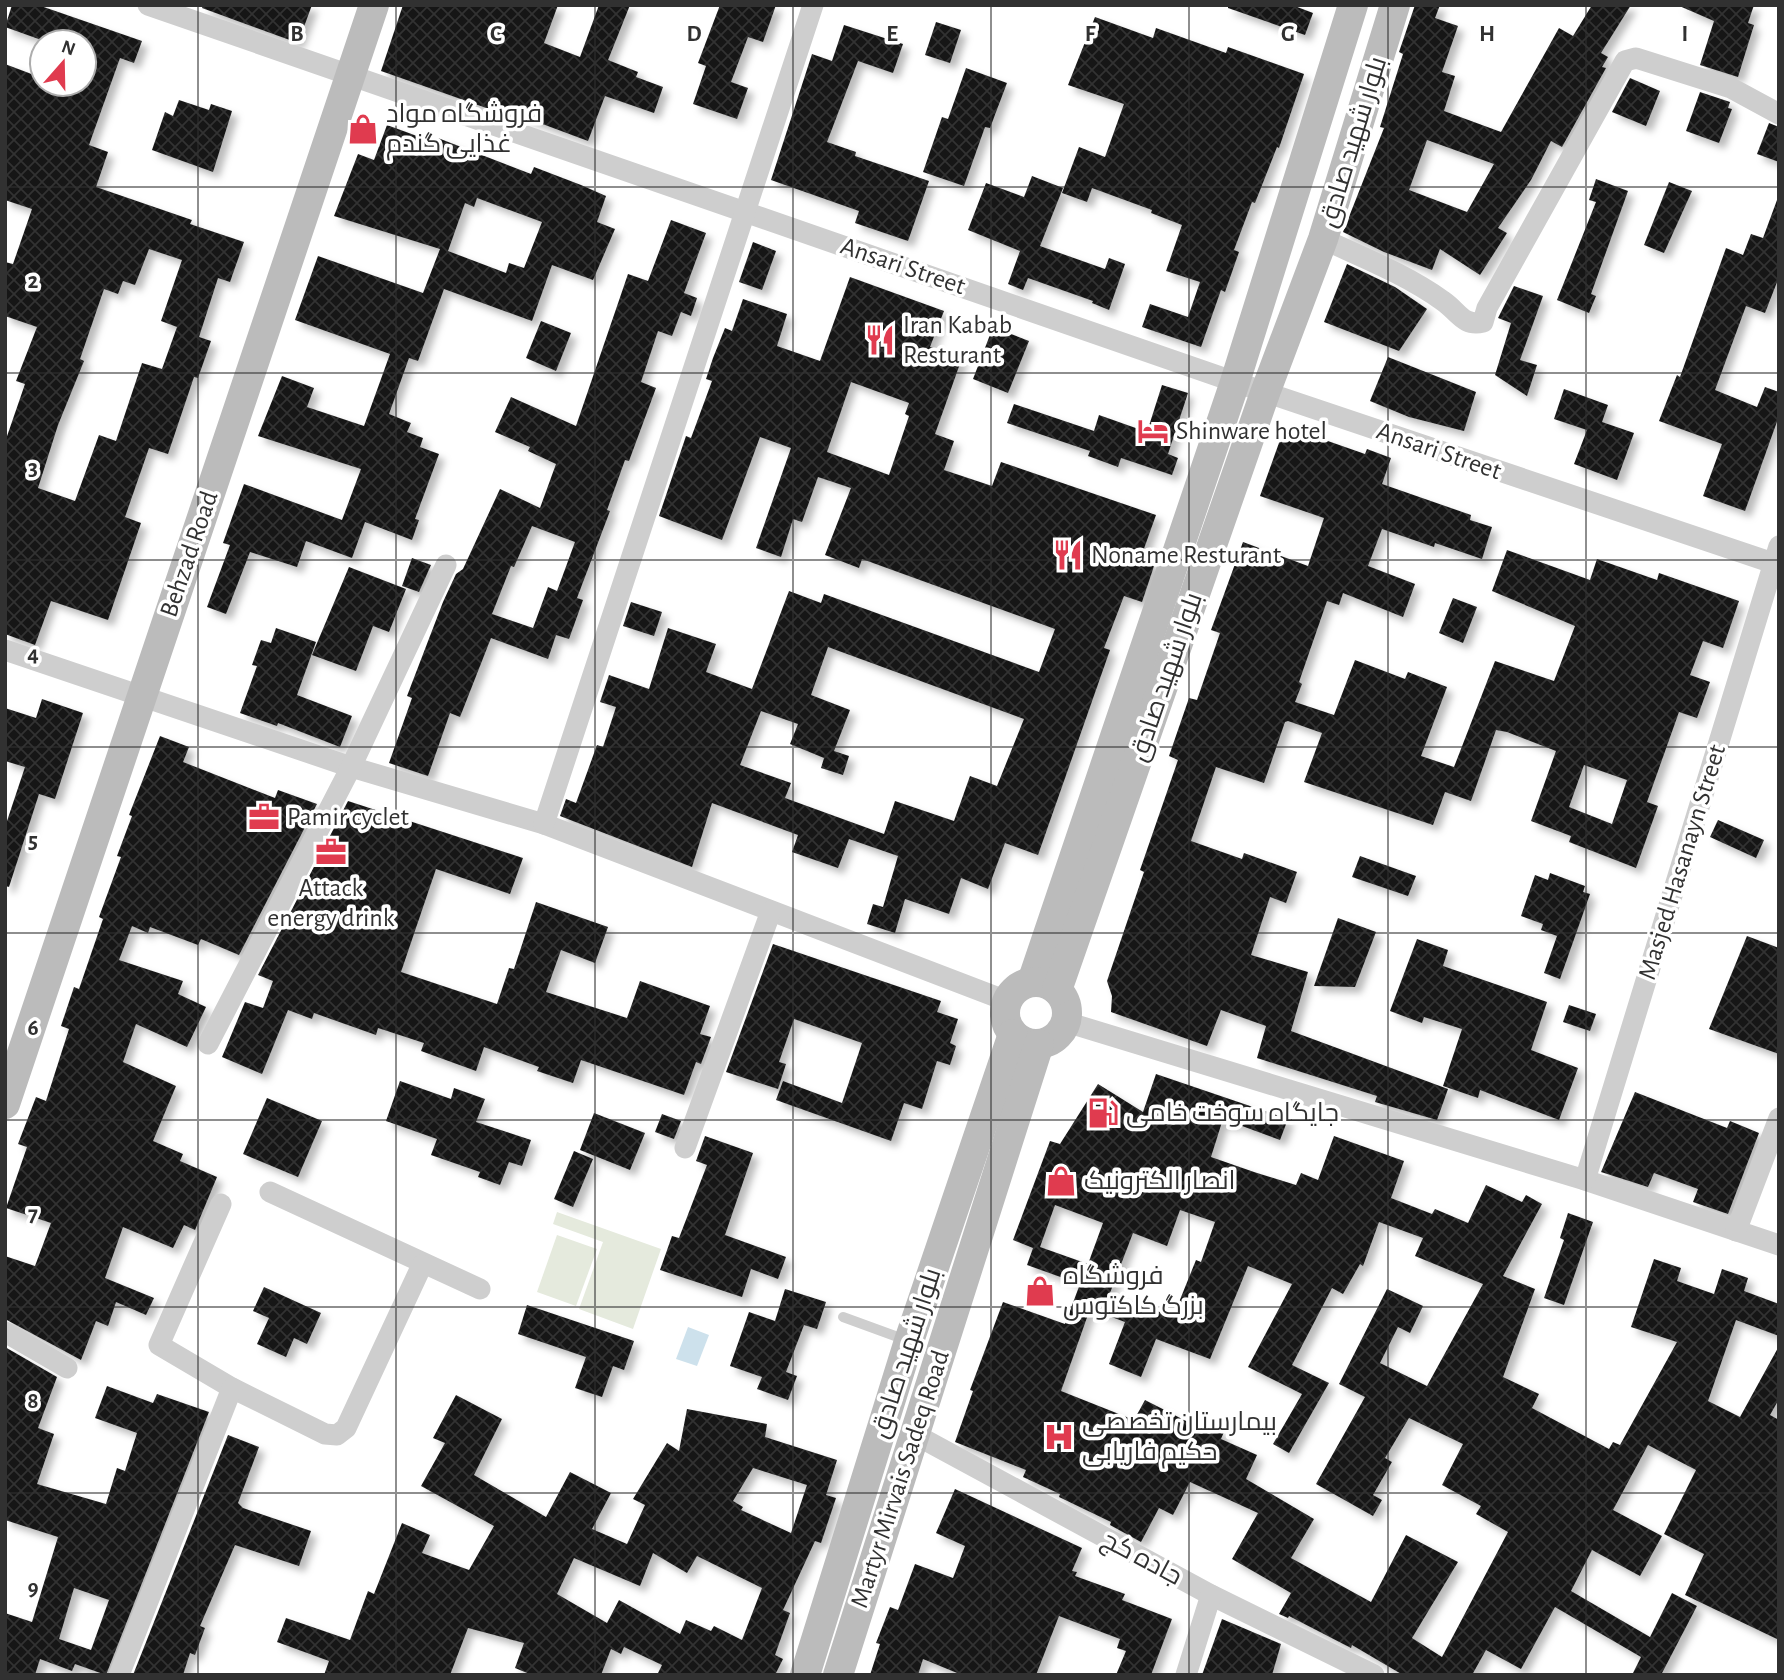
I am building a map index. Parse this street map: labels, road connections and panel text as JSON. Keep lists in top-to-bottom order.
{
  "streets": {
    "main road": ["بلوار شهید صادق", "Behzad Road", "Martyr Mirvais Sadeq Road"],
    "street": ["Ansari Street", "Masjed Hasanayn Street", "جاده کج"]
  },
  "crossings": [
    ["بلوار شهید صادق", "Ansari Street"],
    ["بلوار شهید صادق", "Martyr Mirvais Sadeq Road"],
    ["Ansari Street", "Behzad Road"],
    ["Ansari Street", "Masjed Hasanayn Street"],
    ["Martyr Mirvais Sadeq Road", "جاده کج"]
  ],
  "places": {
    "shop": ["فروشگاه مواد غذایی گندم", "انصار الکترونیک", "فروشگاه بزرگ کاکتوس"],
    "restaurant": ["Iran Kabab Resturant", "Noname Resturant"],
    "hotel": ["Shinware hotel"],
    "office": ["Pamir cyclet", "Attack energy drink"],
    "fuel station": ["جایگاه سوخت خامی"],
    "hospital": ["بیمارستان تخصصی حکیم فاریابی"]
  },
  "north": "top",
  "grid": {
    "columns": [
      "B",
      "C",
      "D",
      "E",
      "F",
      "G",
      "H",
      "I"
    ],
    "rows": [
      "2",
      "3",
      "4",
      "5",
      "6",
      "7",
      "8",
      "9"
    ]
  }
}
